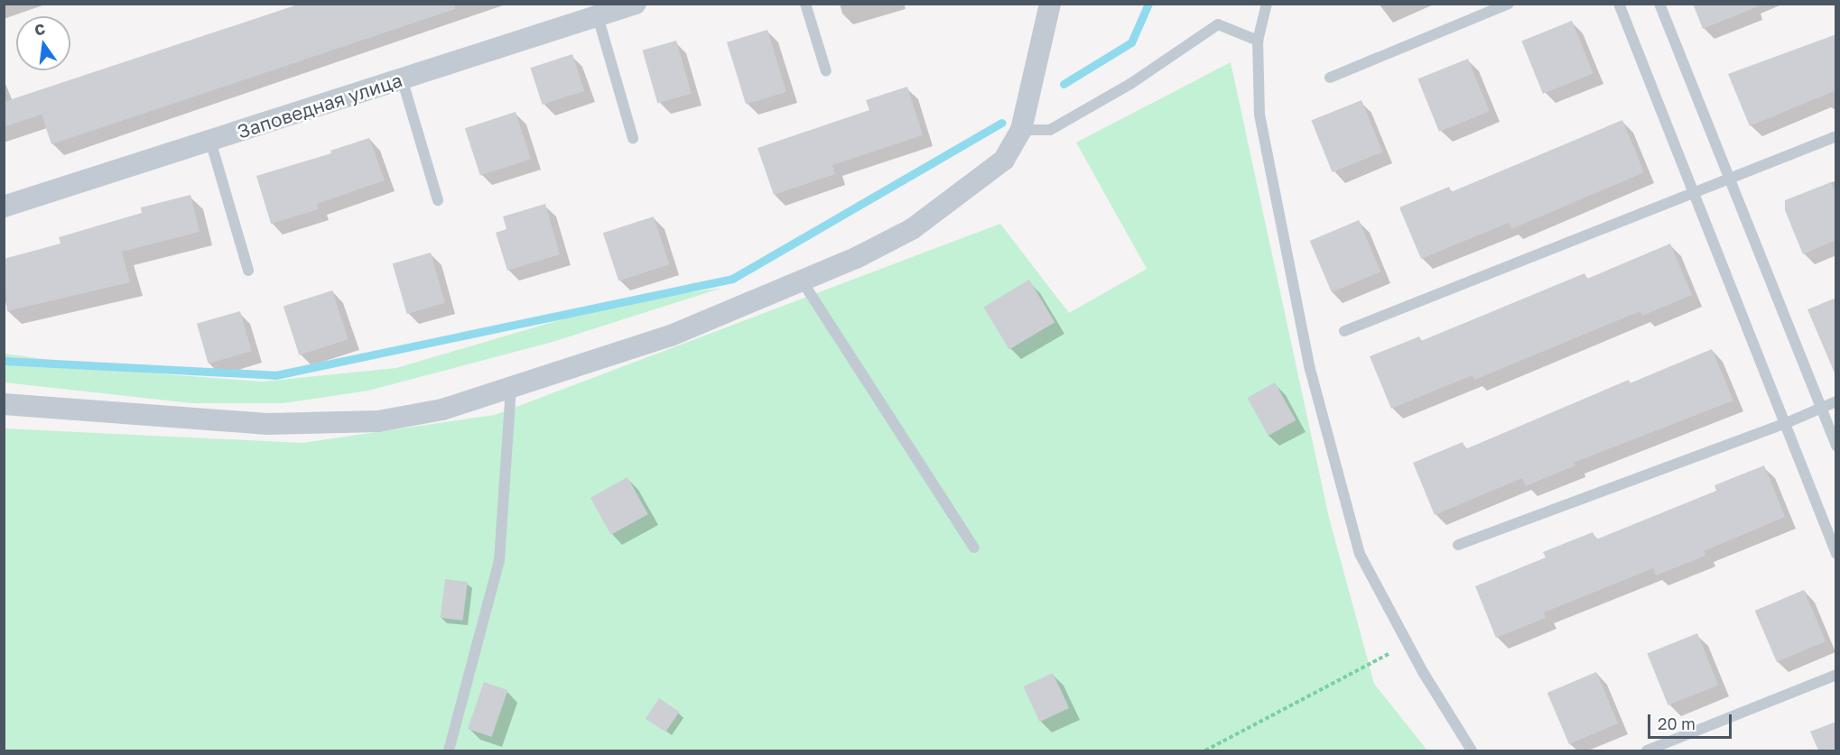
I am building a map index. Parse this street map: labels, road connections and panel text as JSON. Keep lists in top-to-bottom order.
{
  "streets": {
    "street": ["Заповедная улица"]
  },
  "scale_bar": "20 m",
  "north": "top"
}
